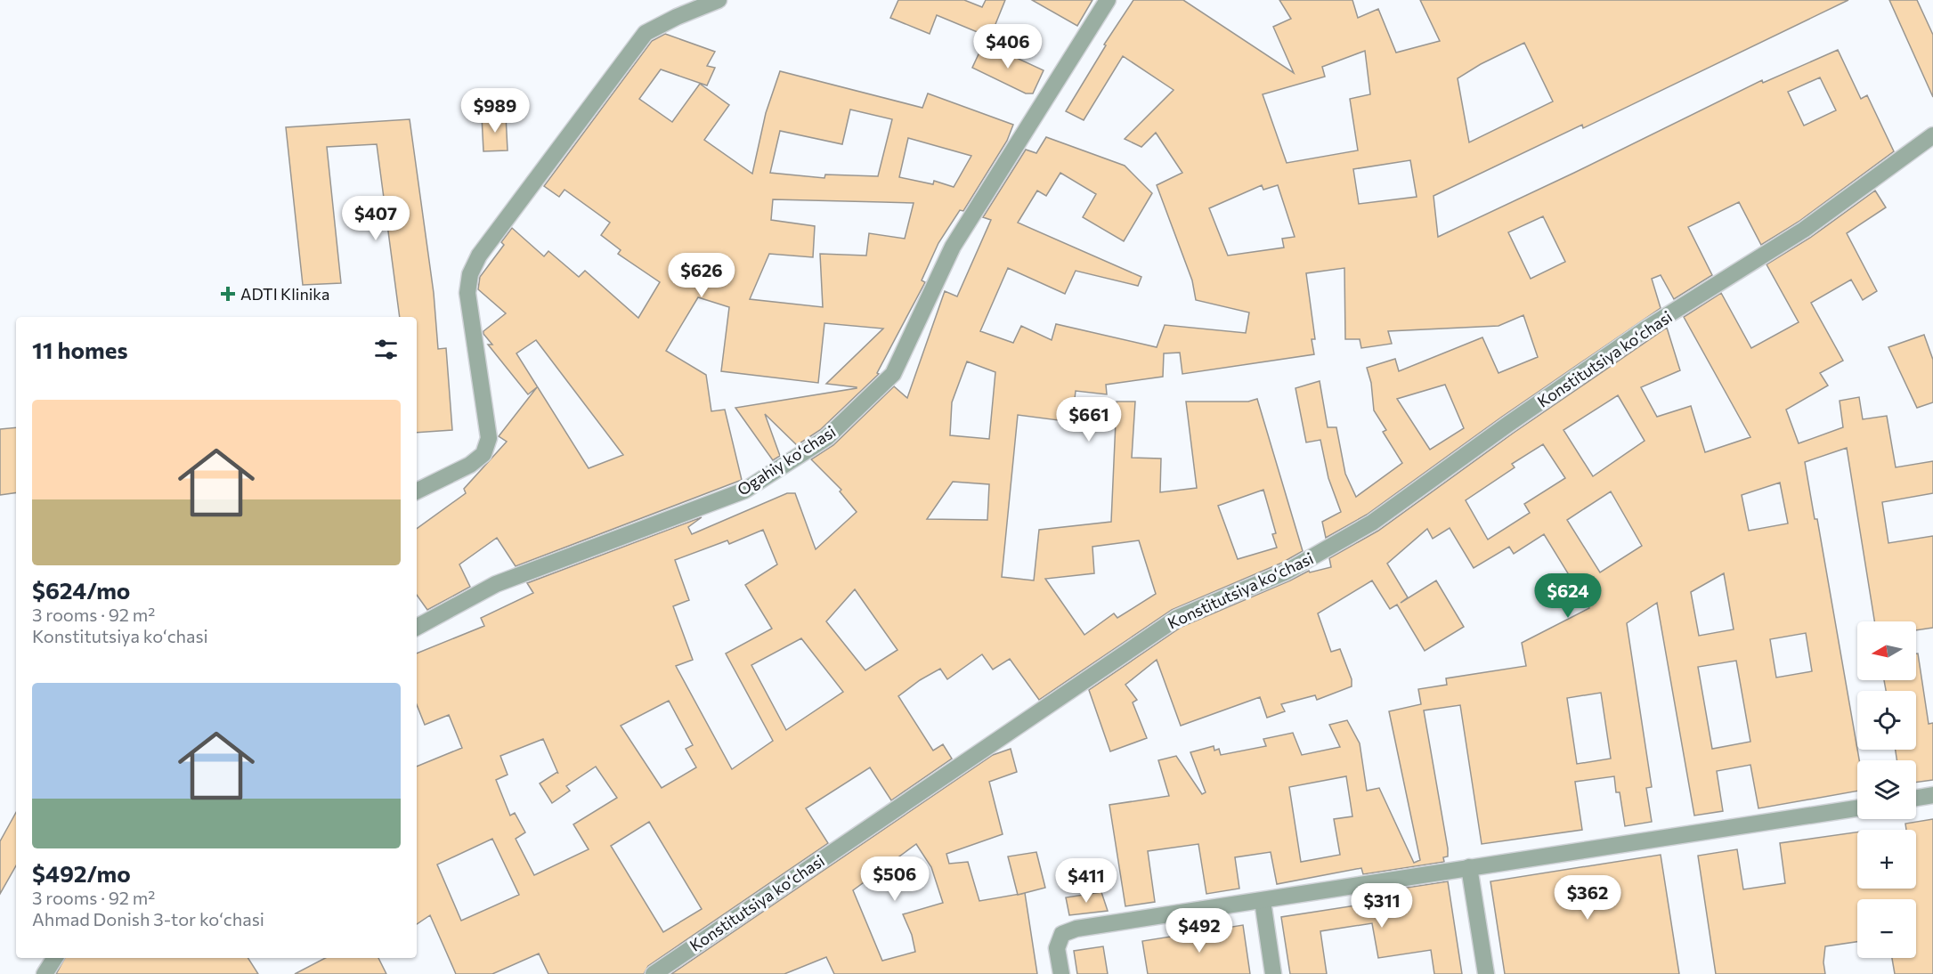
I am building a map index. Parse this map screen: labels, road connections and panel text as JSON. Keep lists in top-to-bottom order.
{
  "streets": {
    "street": ["Konstitutsiya koʻchasi", "Ogahiy koʻchasi"]
  },
  "places": {
    "health": ["ADTI Klinika"]
  },
  "north": "left",
  "page": {
    "price": [
      "$406",
      "$989",
      "$407",
      "$626",
      "$661",
      "$624",
      "$506",
      "$411",
      "$362",
      "$311",
      "$492"
    ],
    "heading": "11 homes",
    "list": [
      {
        "name": "$624/mo",
        "note": "3 rooms · 92 m² · Konstitutsiya koʻchasi"
      },
      {
        "name": "$492/mo",
        "note": "3 rooms · 92 m² · Ahmad Donish 3-tor koʻchasi"
      }
    ],
    "map_buttons": ["+", "−"]
  }
}
